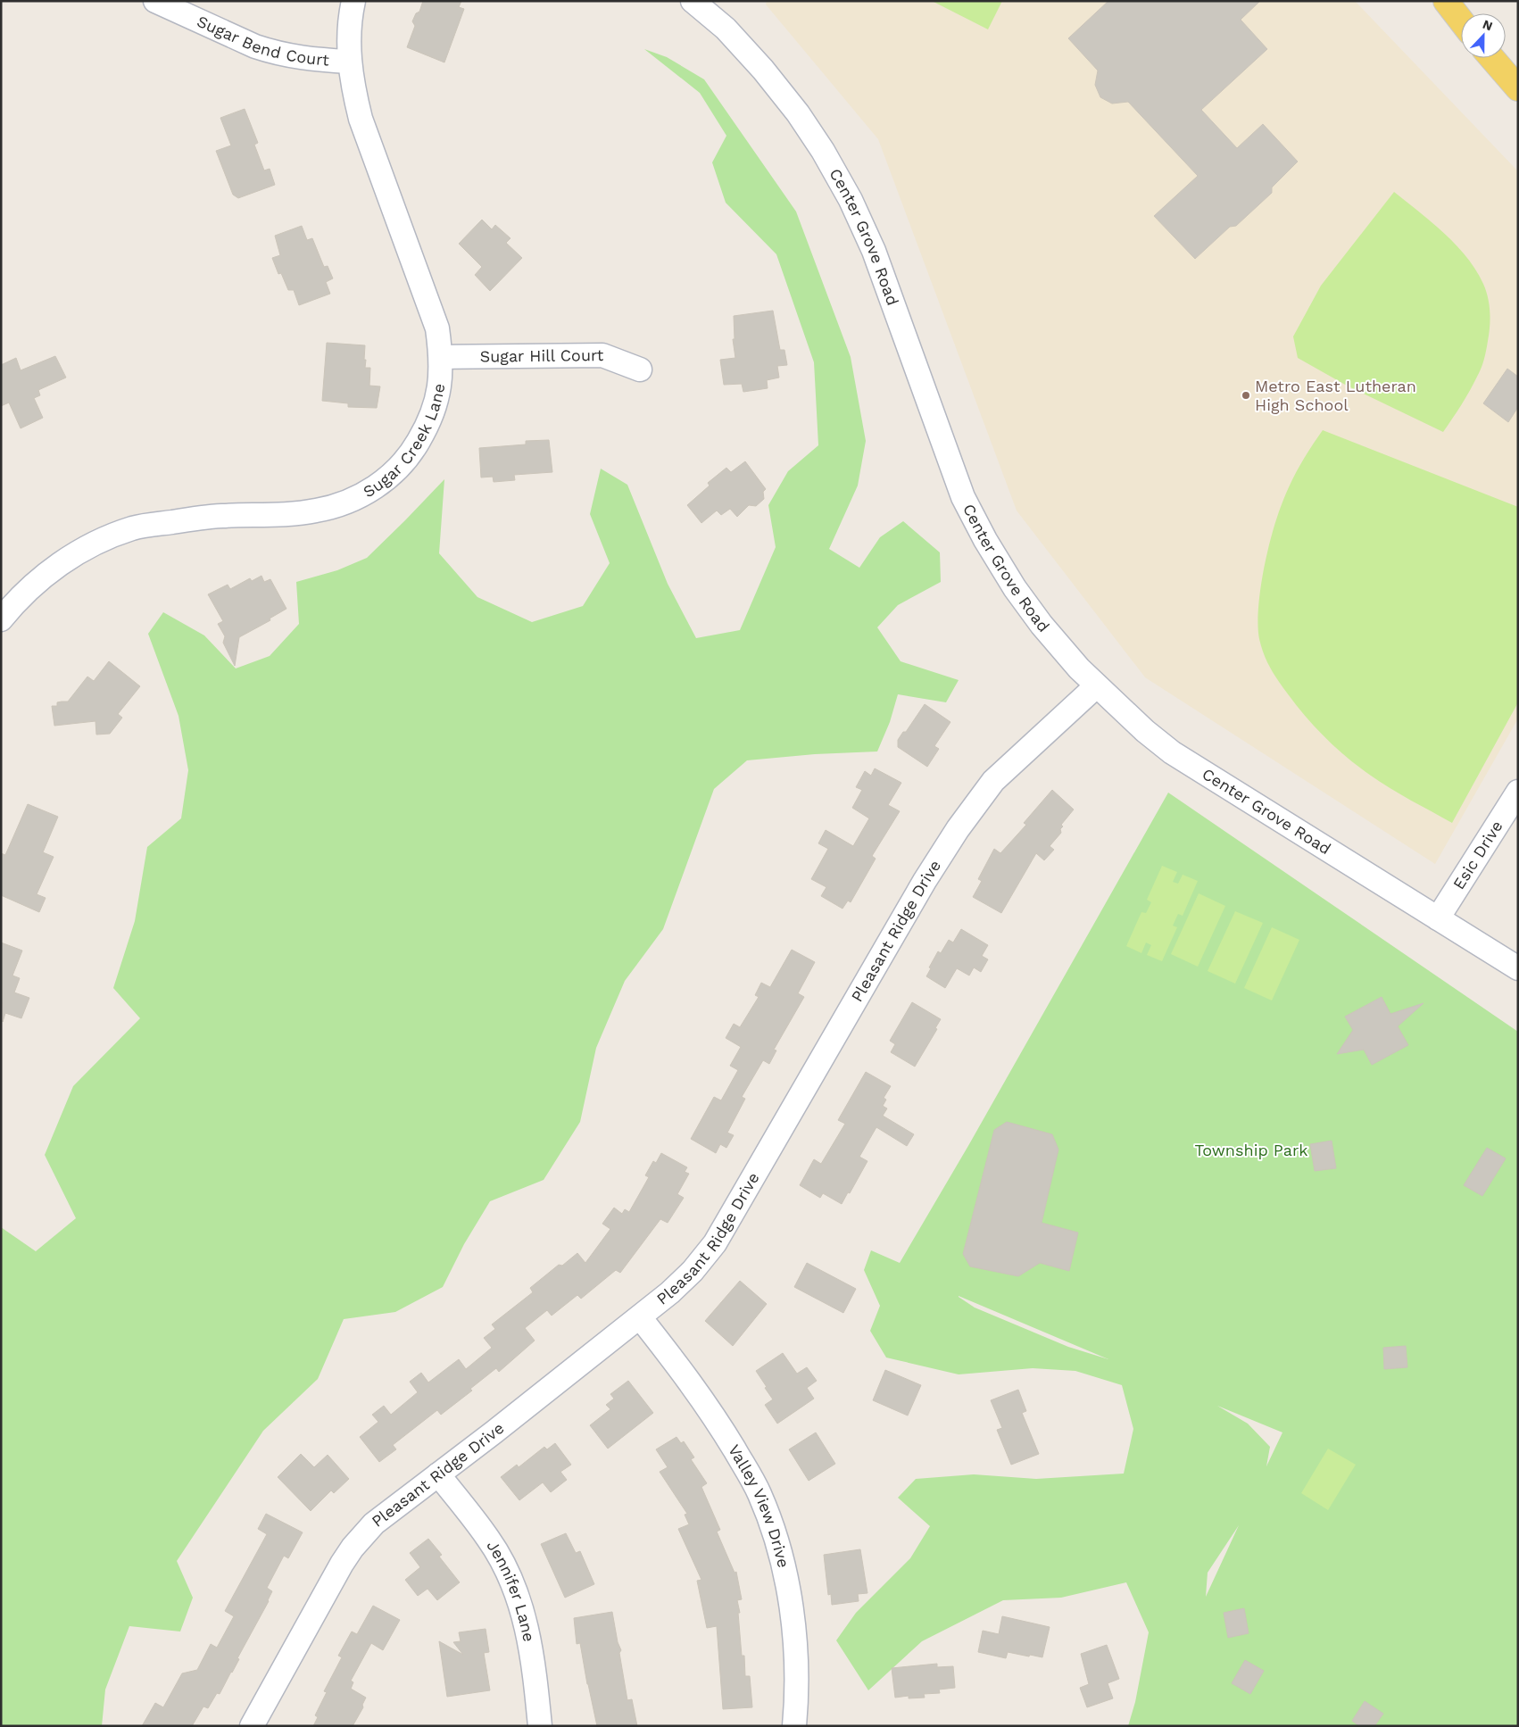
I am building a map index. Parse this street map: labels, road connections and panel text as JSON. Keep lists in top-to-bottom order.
{
  "streets": {
    "street": [
      "Sugar Bend Court",
      "Center Grove Road",
      "Sugar Hill Court",
      "Sugar Creek Lane",
      "Esic Drive",
      "Pleasant Ridge Drive",
      "Valley View Drive",
      "Jennifer Lane"
    ]
  },
  "crossings": [
    ["Sugar Bend Court", "Sugar Creek Lane"],
    ["Center Grove Road", "Esic Drive"],
    ["Center Grove Road", "Pleasant Ridge Drive"],
    ["Sugar Hill Court", "Sugar Creek Lane"],
    ["Pleasant Ridge Drive", "Valley View Drive"],
    ["Pleasant Ridge Drive", "Jennifer Lane"]
  ],
  "parks": ["Township Park"],
  "places": ["Metro East Lutheran High School"],
  "north": "top"
}
